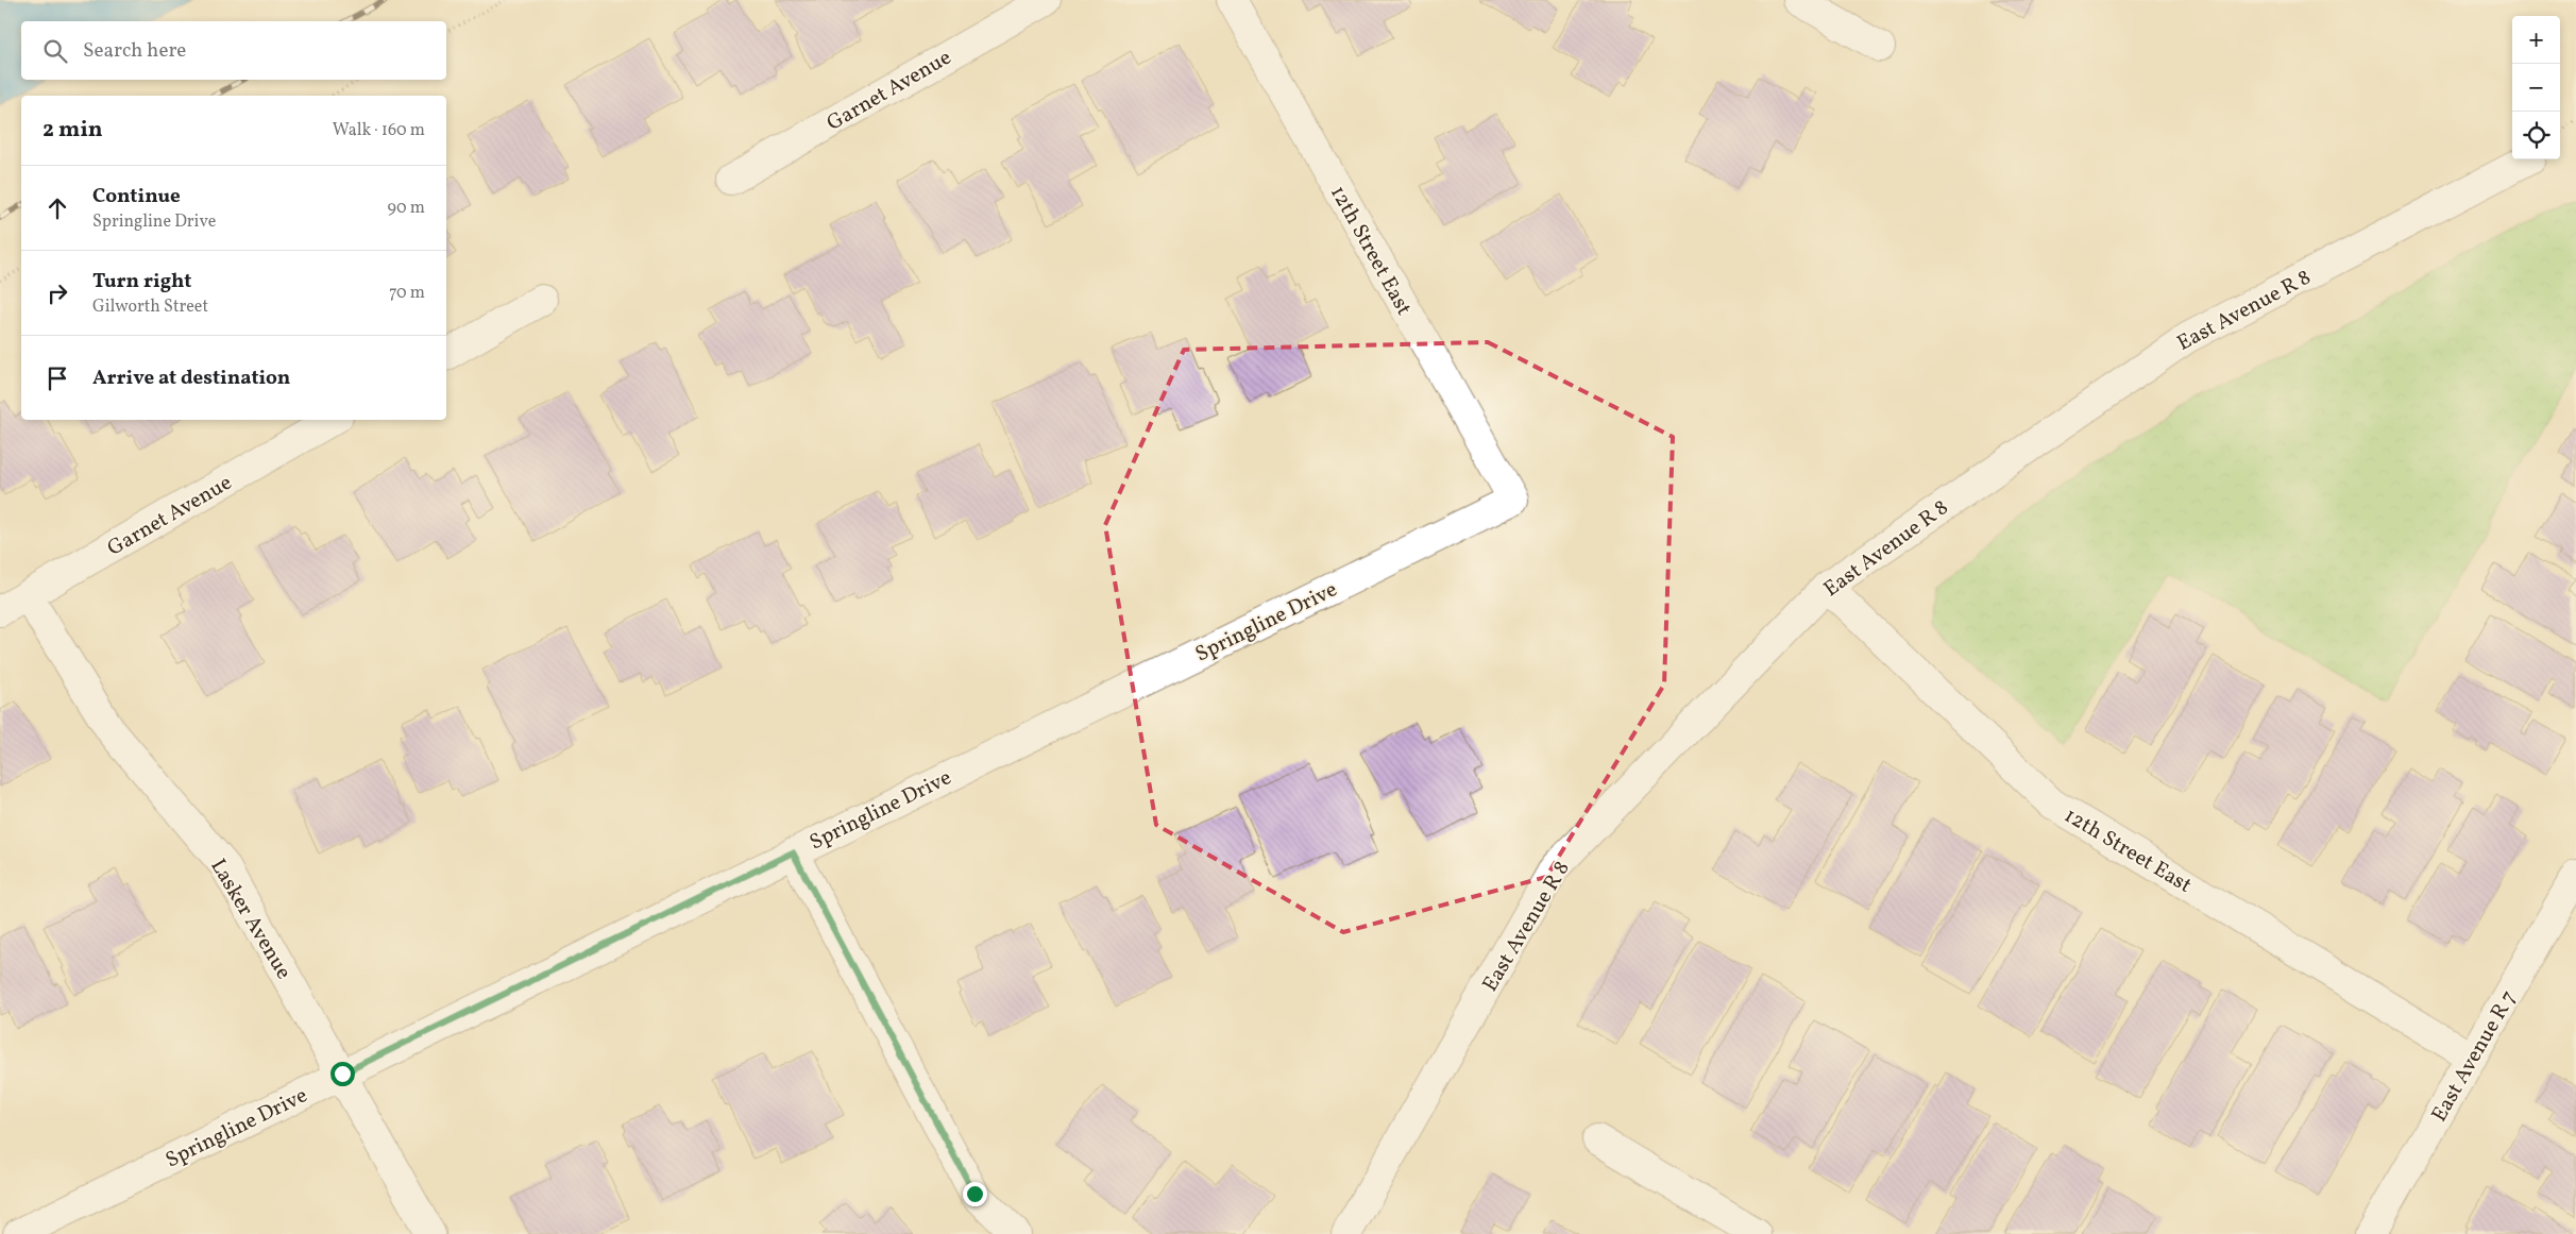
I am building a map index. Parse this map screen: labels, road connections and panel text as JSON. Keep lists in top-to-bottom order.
{
  "streets": {
    "street": [
      "Garnet Avenue",
      "12th Street East",
      "East Avenue R 8",
      "Springline Drive",
      "Lasker Avenue",
      "East Avenue R 7"
    ]
  },
  "crossings": [
    ["Garnet Avenue", "Lasker Avenue"],
    ["12th Street East", "East Avenue R 8"],
    ["12th Street East", "Springline Drive"],
    ["12th Street East", "East Avenue R 7"],
    ["Springline Drive", "Lasker Avenue"]
  ],
  "page": {
    "map_buttons": ["+", "−"],
    "search": "Search here",
    "heading": ["2 min", "Walk · 160 m"],
    "list": [
      ["Continue", "Springline Drive", "90 m"],
      ["Turn right", "Gilworth Street", "70 m"],
      "Arrive at destination"
    ]
  }
}
